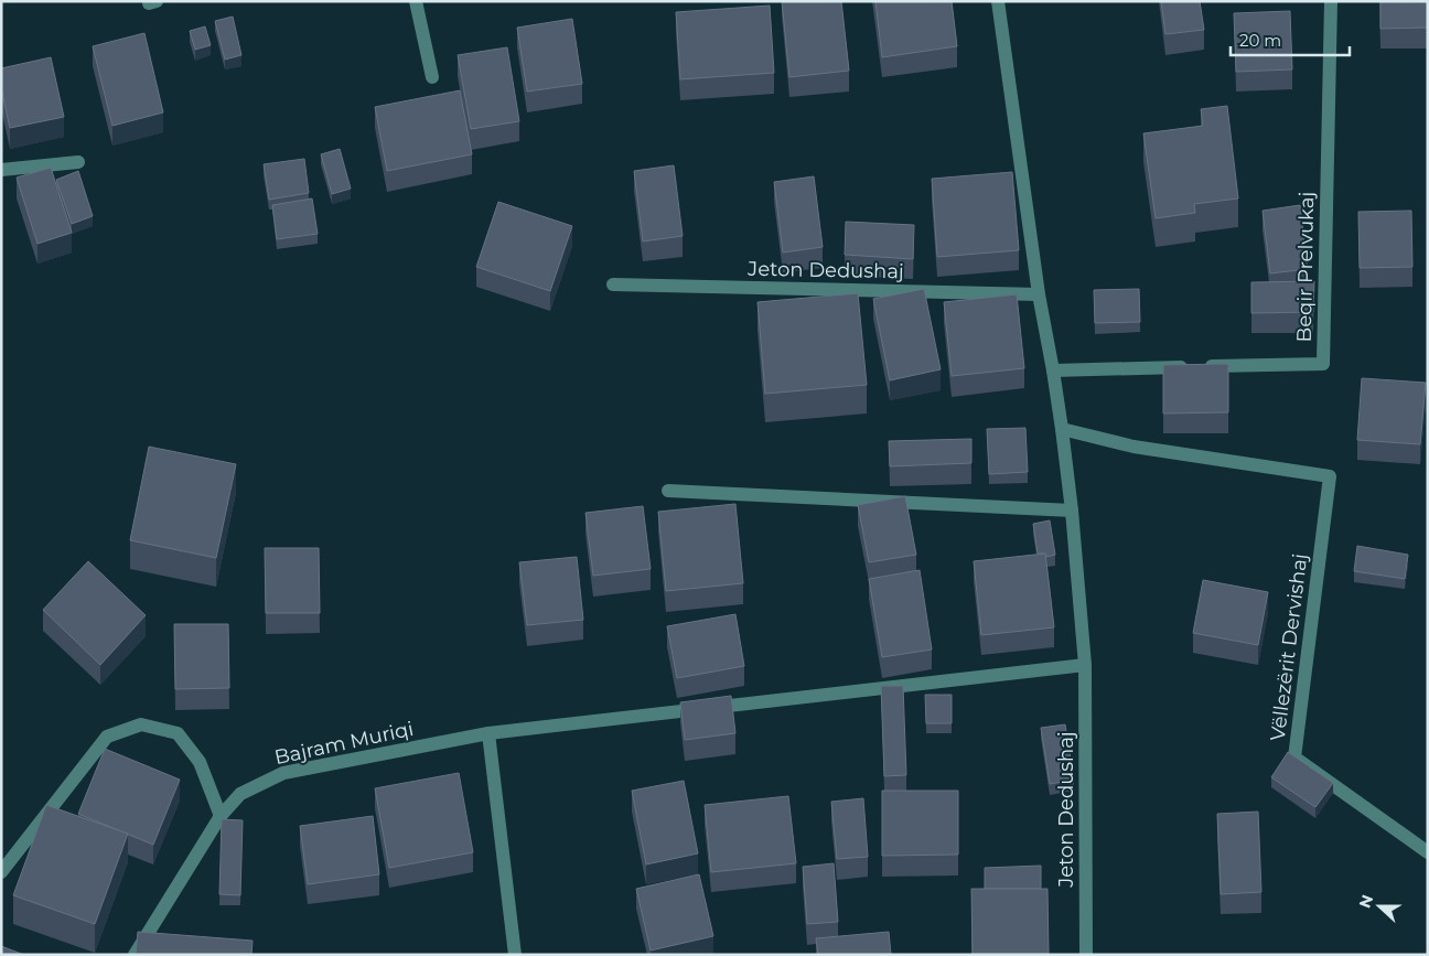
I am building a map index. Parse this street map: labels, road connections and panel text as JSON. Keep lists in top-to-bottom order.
{
  "streets": {
    "street": [
      "Beqir Prelvukaj",
      "Jeton Dedushaj",
      "Vëllezërit Dervishaj",
      "Bajram Muriqi"
    ]
  },
  "crossings": [
    ["Beqir Prelvukaj", "Jeton Dedushaj"],
    ["Jeton Dedushaj", "Vëllezërit Dervishaj"],
    ["Jeton Dedushaj", "Bajram Muriqi"]
  ],
  "scale_bar": "20 m",
  "north": "left"
}
